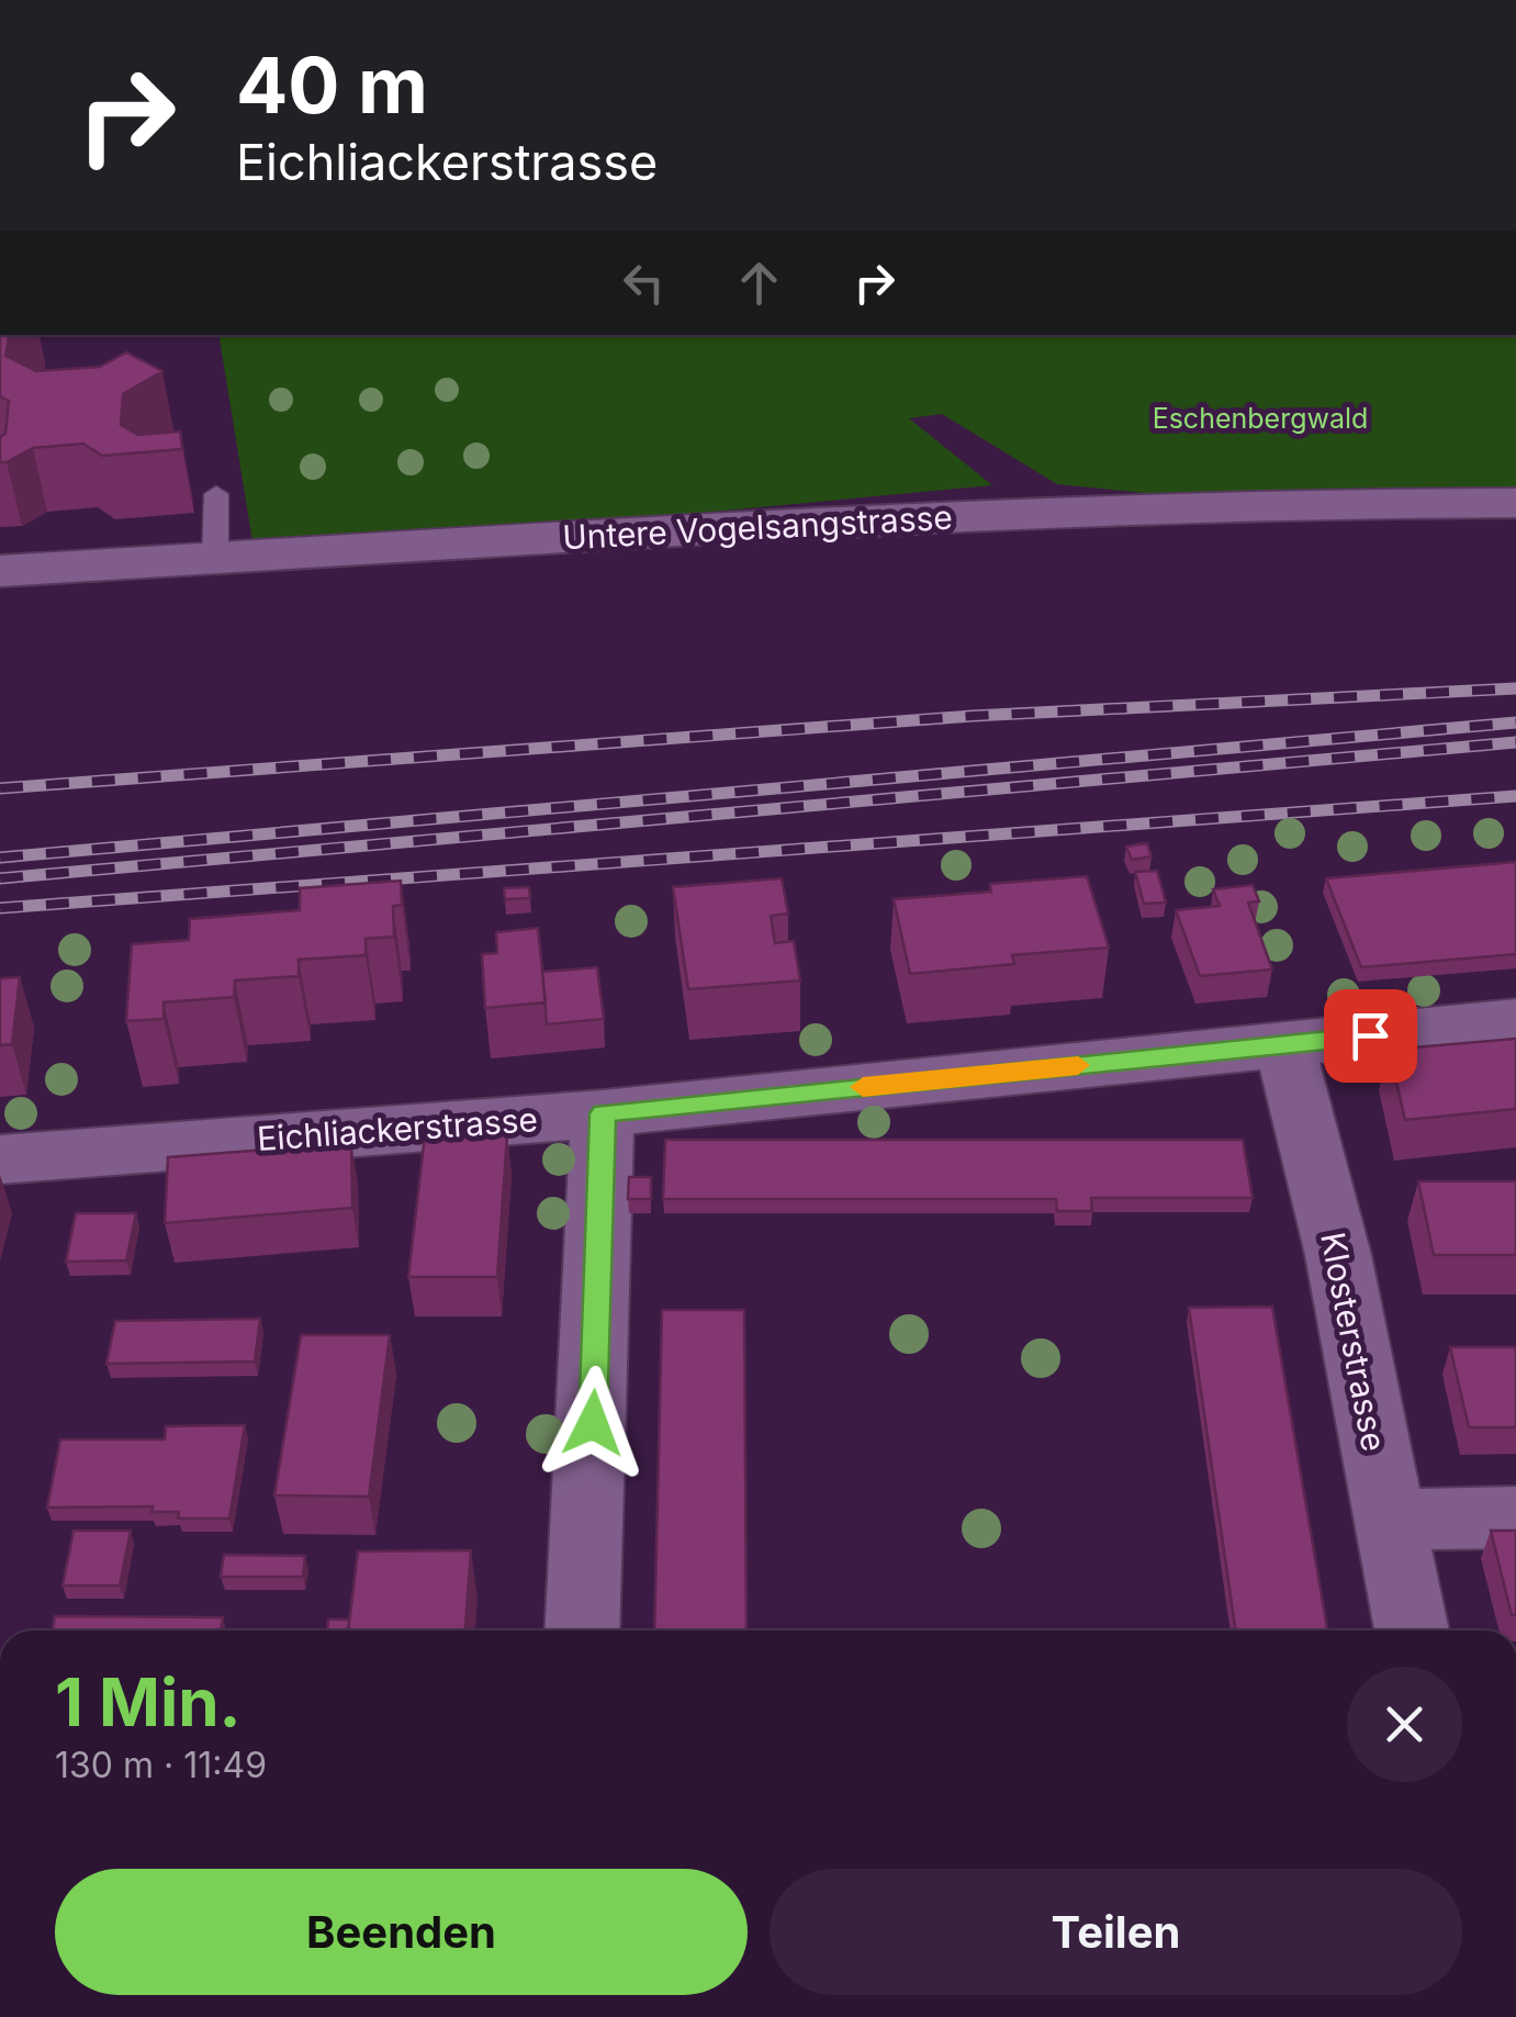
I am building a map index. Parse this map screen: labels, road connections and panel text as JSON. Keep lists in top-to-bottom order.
{
  "streets": {
    "street": ["Untere Vogelsangstrasse", "Eichliackerstrasse", "Klosterstrasse"]
  },
  "crossings": [
    ["Eichliackerstrasse", "Klosterstrasse"]
  ],
  "parks": ["Eschenbergwald"],
  "page": {
    "turn": ["40 m", "Eichliackerstrasse"],
    "heading": ["1 Min.", "130 m · 11:49"],
    "buttons": ["Beenden", "Teilen"]
  }
}
